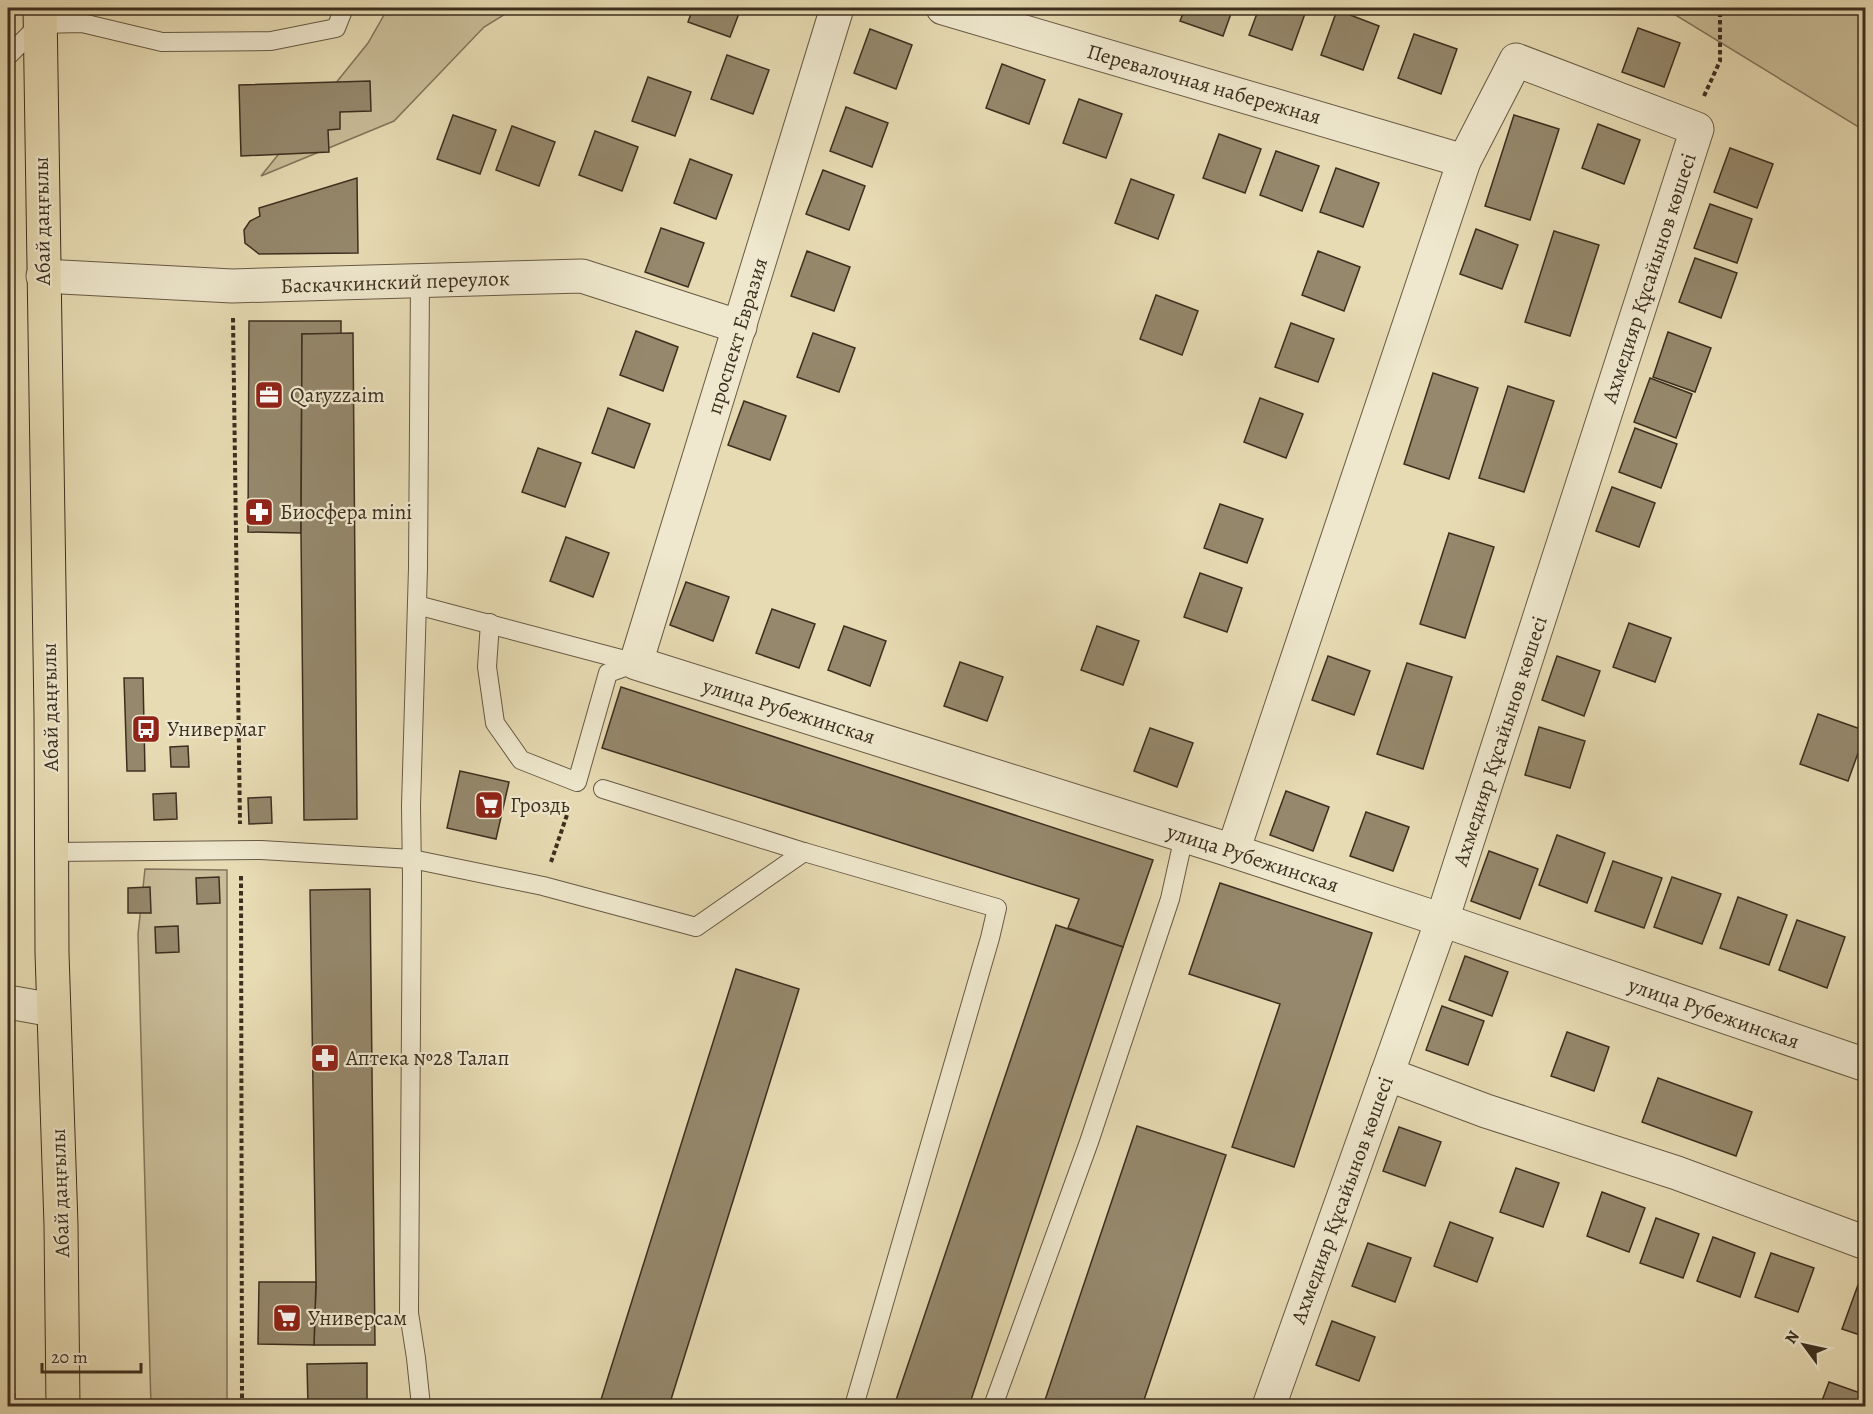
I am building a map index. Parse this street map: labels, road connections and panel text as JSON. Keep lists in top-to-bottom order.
{
  "streets": {
    "main road": ["Абай даңғылы"],
    "street": [
      "Перевалочная набережная",
      "Ахмедияр Құсайынов көшесі",
      "Баскачкинский переулок",
      "проспект Евразия",
      "улица Рубежинская"
    ]
  },
  "crossings": [
    ["Перевалочная набережная", "Ахмедияр Құсайынов көшесі"],
    ["Абай даңғылы", "Баскачкинский переулок"],
    ["Ахмедияр Құсайынов көшесі", "улица Рубежинская"],
    ["Баскачкинский переулок", "проспект Евразия"],
    ["проспект Евразия", "улица Рубежинская"]
  ],
  "places": {
    "office": ["Qaryzzaim"],
    "pharmacy": ["Биосфера mini", "Аптека №28 Талап"],
    "bus stop": ["Универмаг"],
    "supermarket": ["Гроздь", "Универсам"]
  },
  "scale_bar": "20 m",
  "north": "top left"
}
